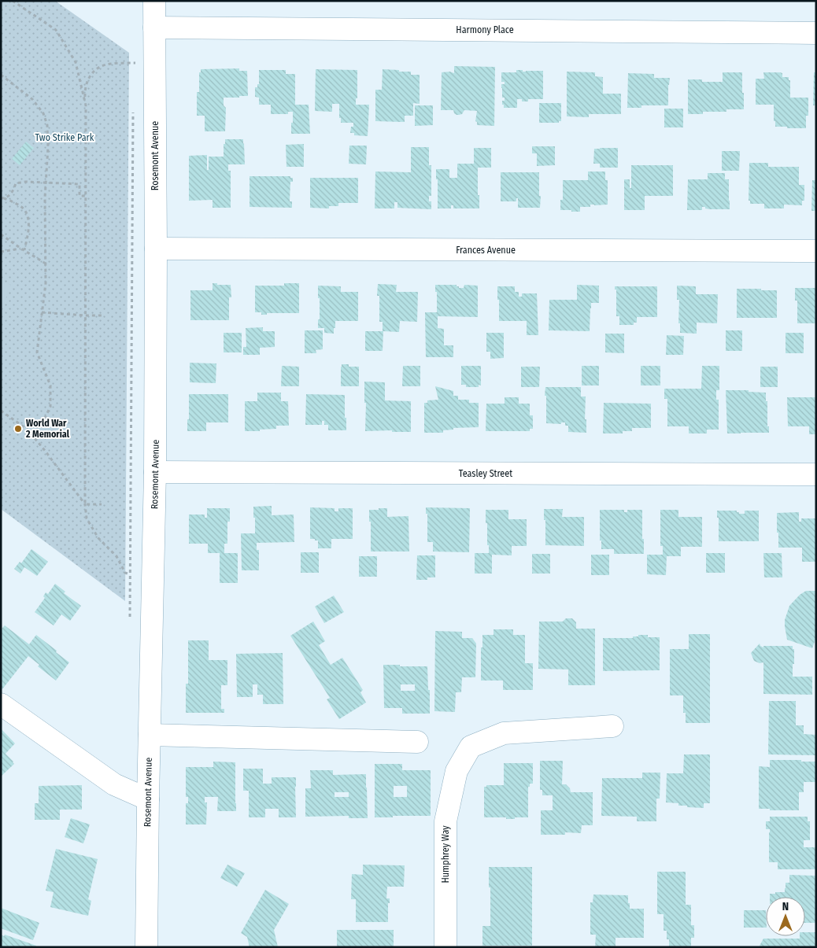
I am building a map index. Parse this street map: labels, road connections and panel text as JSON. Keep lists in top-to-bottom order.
{
  "streets": {
    "street": [
      "Harmony Place",
      "Rosemont Avenue",
      "Frances Avenue",
      "Teasley Street",
      "Humphrey Way"
    ]
  },
  "crossings": [
    ["Harmony Place", "Rosemont Avenue"],
    ["Rosemont Avenue", "Frances Avenue"],
    ["Rosemont Avenue", "Teasley Street"]
  ],
  "parks": ["Two Strike Park"],
  "places": ["World War 2 Memorial"],
  "north": "top"
}
